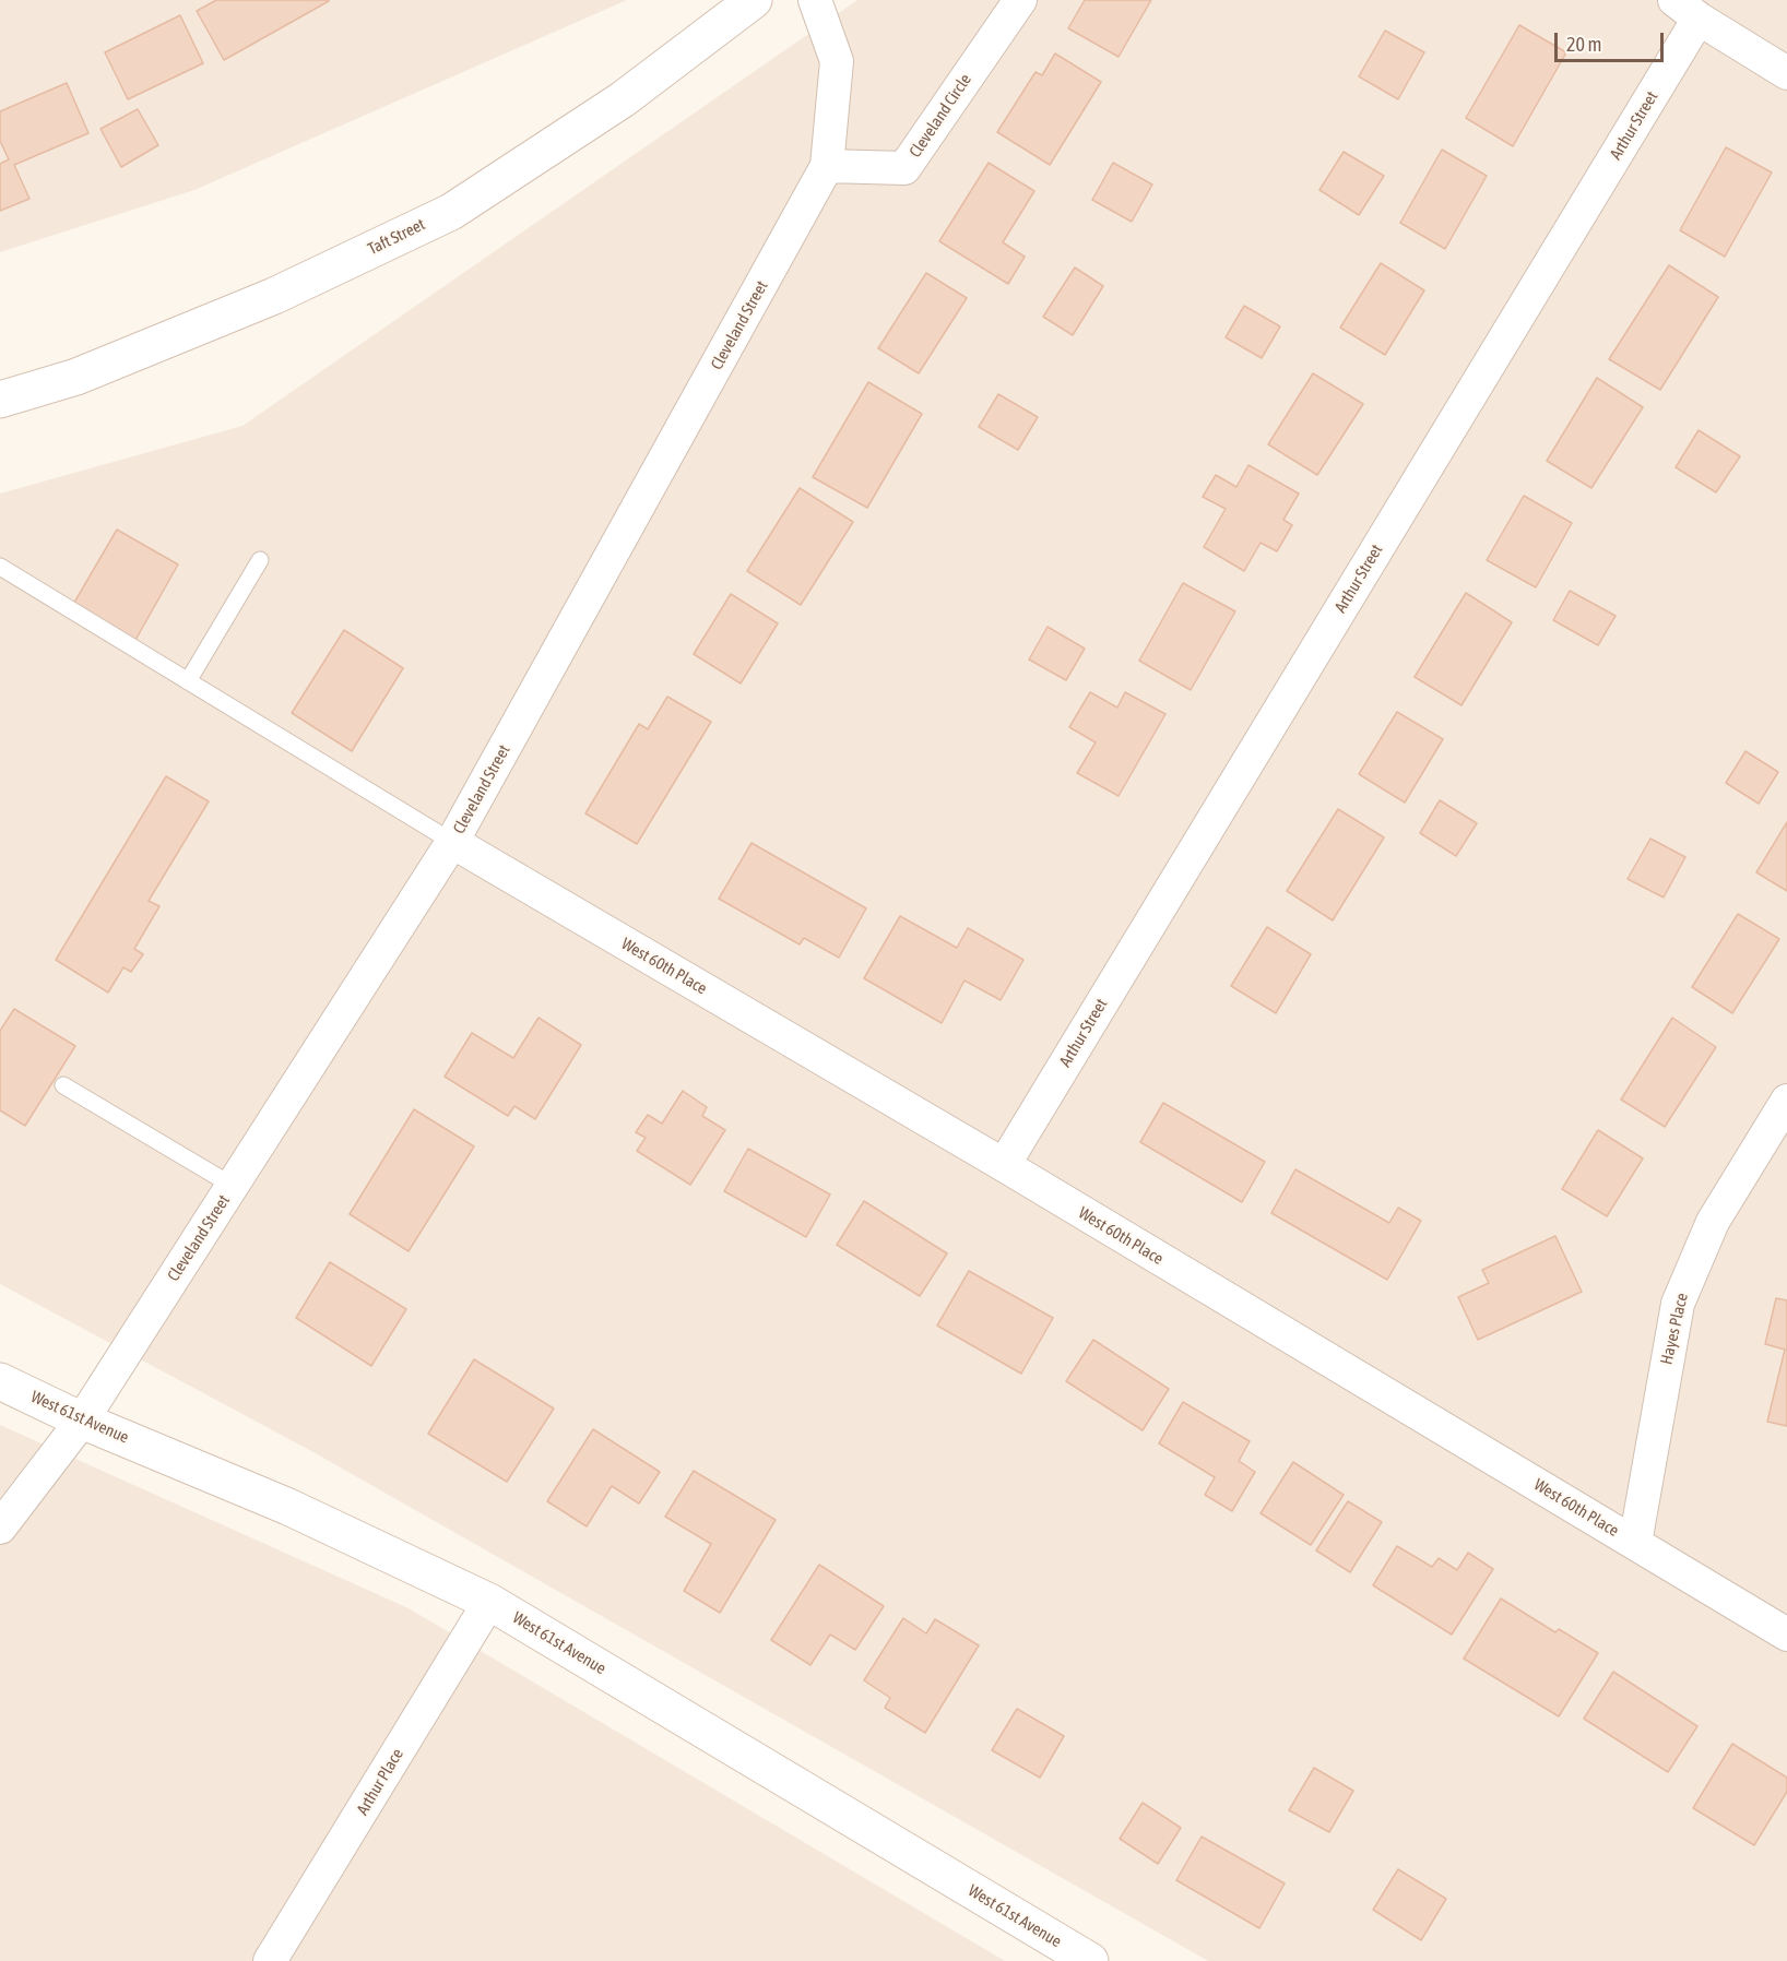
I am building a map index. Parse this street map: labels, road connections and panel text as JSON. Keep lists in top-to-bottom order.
{
  "streets": {
    "main road": ["Taft Street", "West 61st Avenue"],
    "street": [
      "Cleveland Circle",
      "Arthur Street",
      "Cleveland Street",
      "West 60th Place",
      "Hayes Place",
      "Arthur Place"
    ]
  },
  "crossings": [
    ["Cleveland Circle", "Cleveland Street"],
    ["Arthur Street", "West 60th Place"],
    ["Cleveland Street", "West 60th Place"],
    ["Cleveland Street", "West 61st Avenue"],
    ["West 60th Place", "Hayes Place"],
    ["West 61st Avenue", "Arthur Place"]
  ],
  "scale_bar": "20 m"
}
